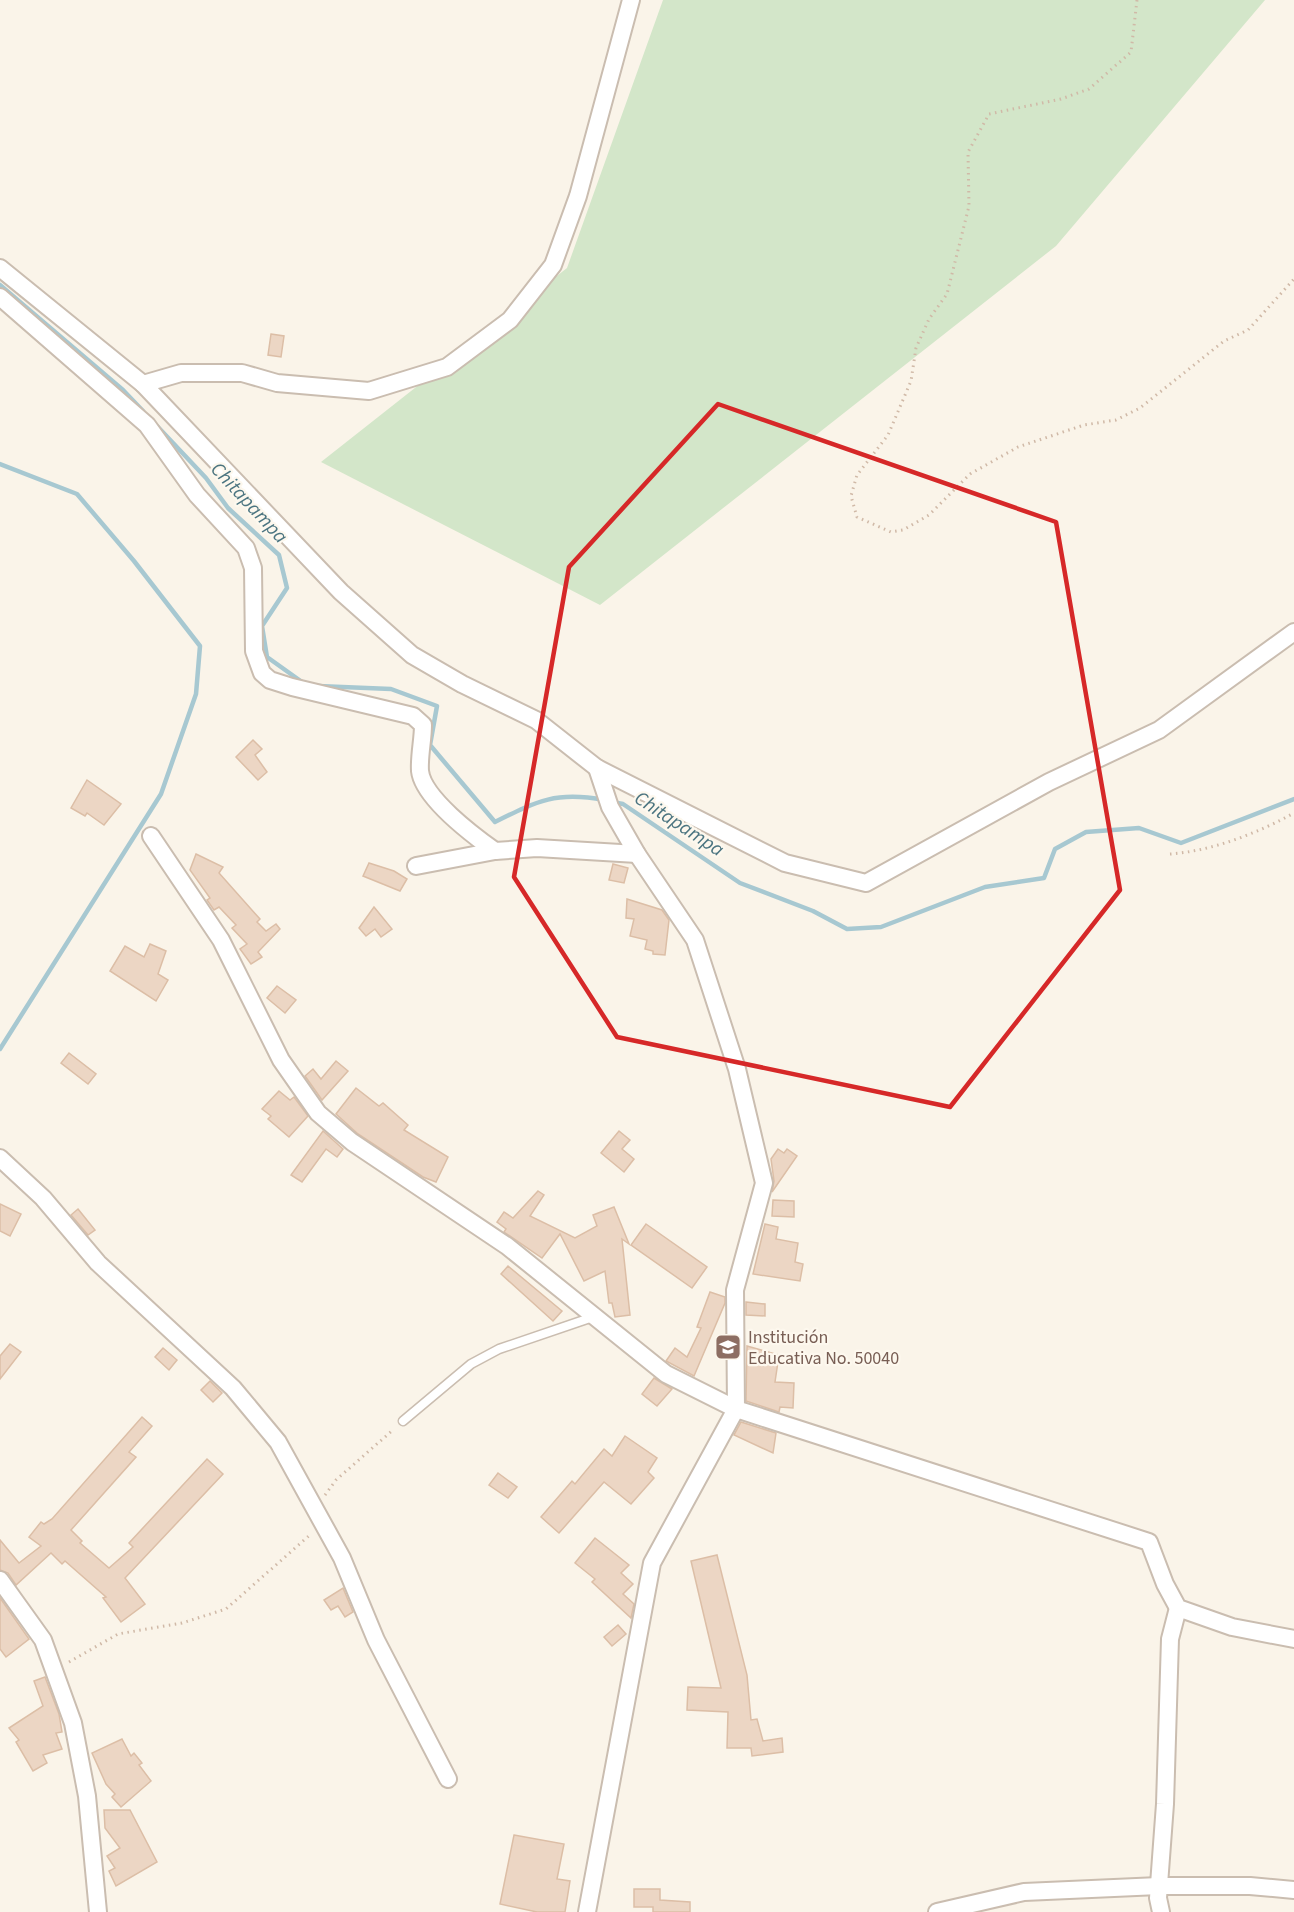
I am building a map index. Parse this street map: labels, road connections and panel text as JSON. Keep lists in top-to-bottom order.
{
  "water": ["Chitapampa"],
  "places": {
    "school or university": ["Institución Educativa No. 50040"]
  }
}
